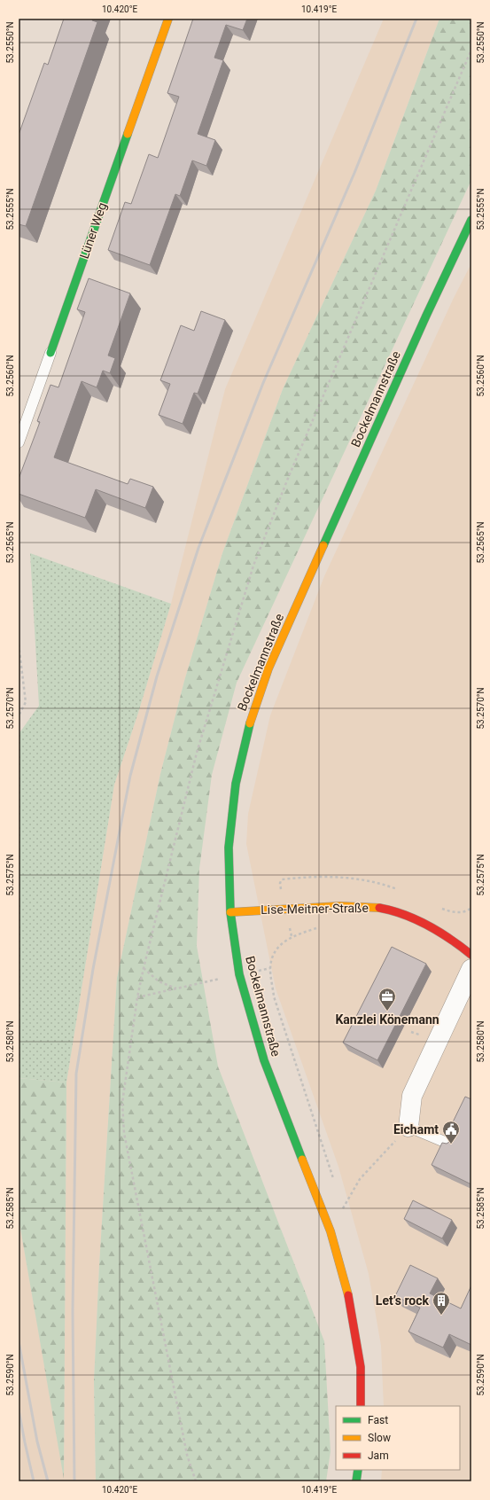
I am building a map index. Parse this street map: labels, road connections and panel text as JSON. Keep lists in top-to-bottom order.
{
  "streets": {
    "main road": ["Lüner Weg", "Bockelmannstraße", "Lise-Meitner-Straße"]
  },
  "crossings": [
    ["Bockelmannstraße", "Lise-Meitner-Straße"]
  ],
  "places": {
    "office": ["Kanzlei Könemann"],
    "public building": ["Eichamt"],
    "building": ["Let’s rock"]
  },
  "legend": ["Fast", "Slow", "Jam"],
  "coordinates": [
    "10.420°E",
    "10.419°E",
    "53.2550°N",
    "53.2555°N",
    "53.2560°N",
    "53.2565°N",
    "53.2570°N",
    "53.2575°N",
    "53.2580°N",
    "53.2585°N",
    "53.2590°N"
  ]
}
